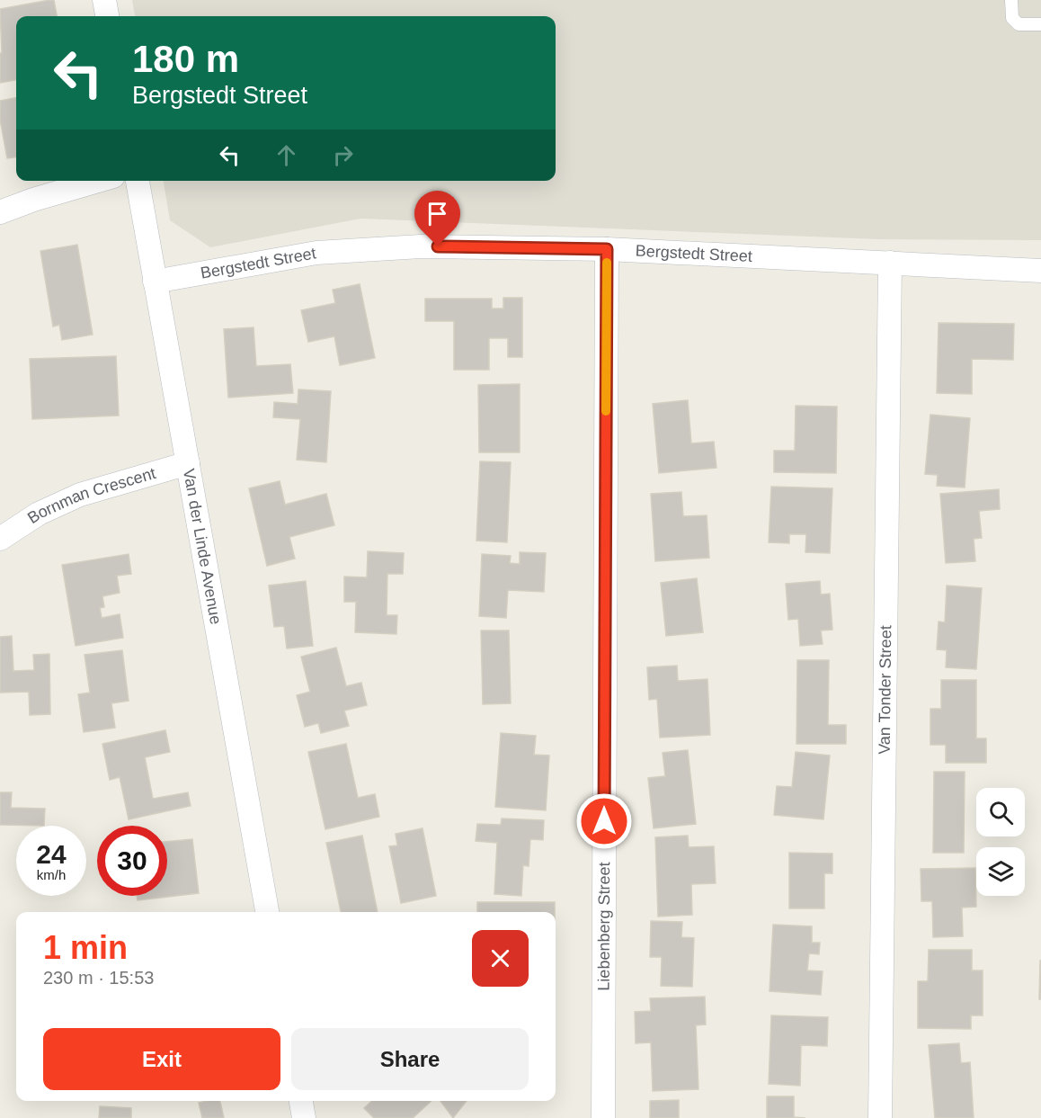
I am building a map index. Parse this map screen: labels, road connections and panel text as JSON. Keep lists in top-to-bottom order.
{
  "streets": {
    "street": [
      "Bergstedt Street",
      "Bornman Crescent",
      "Van der Linde Avenue",
      "Van Tonder Street",
      "Liebenberg Street"
    ]
  },
  "crossings": [
    ["Bergstedt Street", "Van der Linde Avenue"],
    ["Bergstedt Street", "Van Tonder Street"],
    ["Bergstedt Street", "Liebenberg Street"],
    ["Bornman Crescent", "Van der Linde Avenue"]
  ],
  "page": {
    "turn": ["180 m", "Bergstedt Street"],
    "speed": "24 km/h",
    "limit": "30",
    "heading": ["1 min", "230 m · 15:53"],
    "buttons": ["Exit", "Share"]
  }
}
